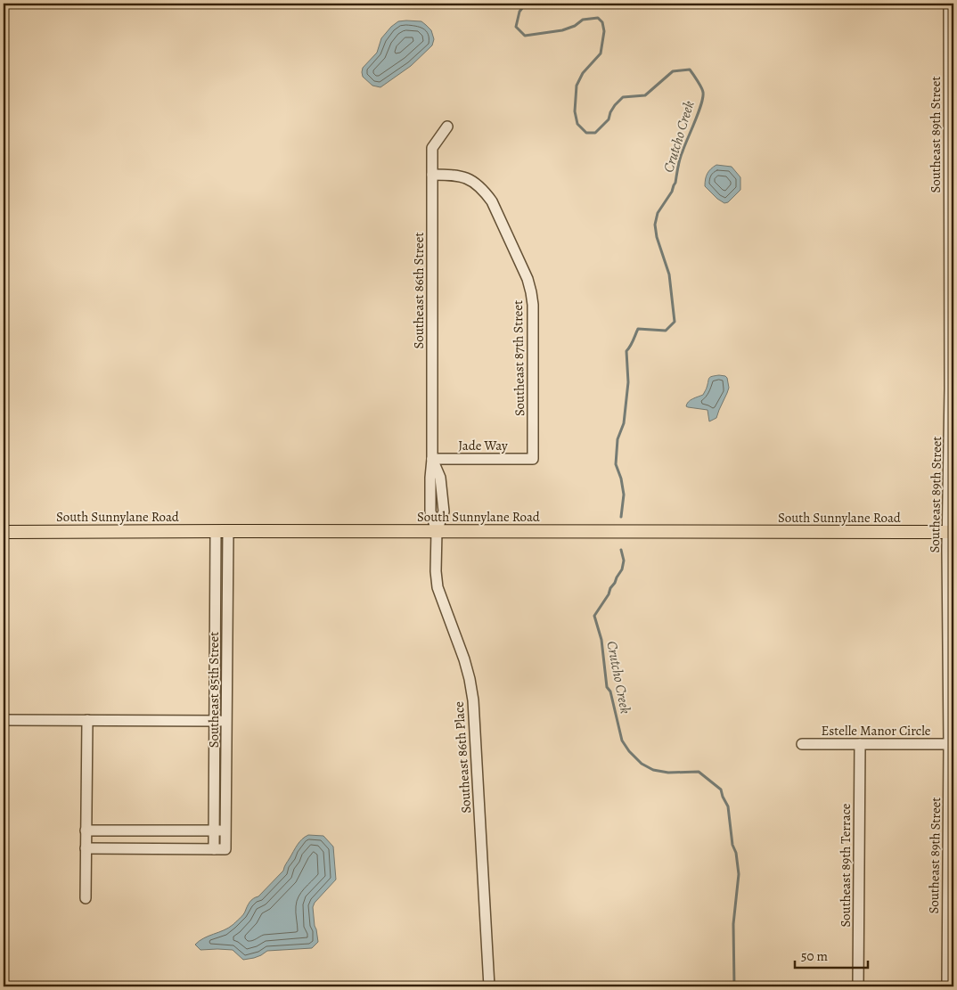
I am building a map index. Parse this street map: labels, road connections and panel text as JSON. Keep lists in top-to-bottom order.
{
  "streets": {
    "main road": ["South Sunnylane Road"],
    "street": [
      "Southeast 89th Street",
      "Southeast 86th Street",
      "Southeast 87th Street",
      "Jade Way",
      "Southeast 85th Street",
      "Estelle Manor Circle",
      "Southeast 86th Place",
      "Southeast 89th Terrace"
    ]
  },
  "crossings": [
    ["Southeast 89th Street", "South Sunnylane Road"],
    ["Southeast 89th Street", "Estelle Manor Circle"],
    ["Southeast 86th Street", "Southeast 87th Street"],
    ["Southeast 86th Street", "Jade Way"],
    ["Southeast 86th Street", "South Sunnylane Road"],
    ["Southeast 86th Street", "Southeast 86th Place"],
    ["Southeast 87th Street", "Jade Way"],
    ["South Sunnylane Road", "Southeast 85th Street"],
    ["South Sunnylane Road", "Southeast 86th Place"],
    ["Estelle Manor Circle", "Southeast 89th Terrace"]
  ],
  "water": ["Crutcho Creek"],
  "scale_bar": "50 m"
}
